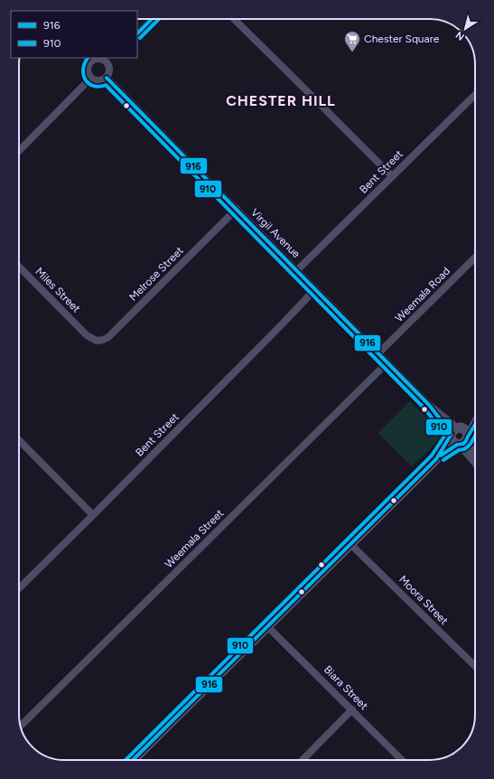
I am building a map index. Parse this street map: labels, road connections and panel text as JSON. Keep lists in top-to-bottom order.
{
  "streets": {
    "street": [
      "Bent Street",
      "Virgil Avenue",
      "Melrose Street",
      "Miles Street",
      "Weemala Road",
      "Weemala Street",
      "Moora Street",
      "Biara Street"
    ]
  },
  "crossings": [
    ["Bent Street", "Virgil Avenue"],
    ["Virgil Avenue", "Melrose Street"],
    ["Virgil Avenue", "Weemala Road"],
    ["Virgil Avenue", "Weemala Street"],
    ["Melrose Street", "Miles Street"]
  ],
  "districts": ["CHESTER HILL"],
  "places": {
    "supermarket": ["Chester Square"]
  },
  "lines": ["transit line 916", "transit line 910"],
  "legend": ["916", "910"],
  "north": "bottom left"
}
